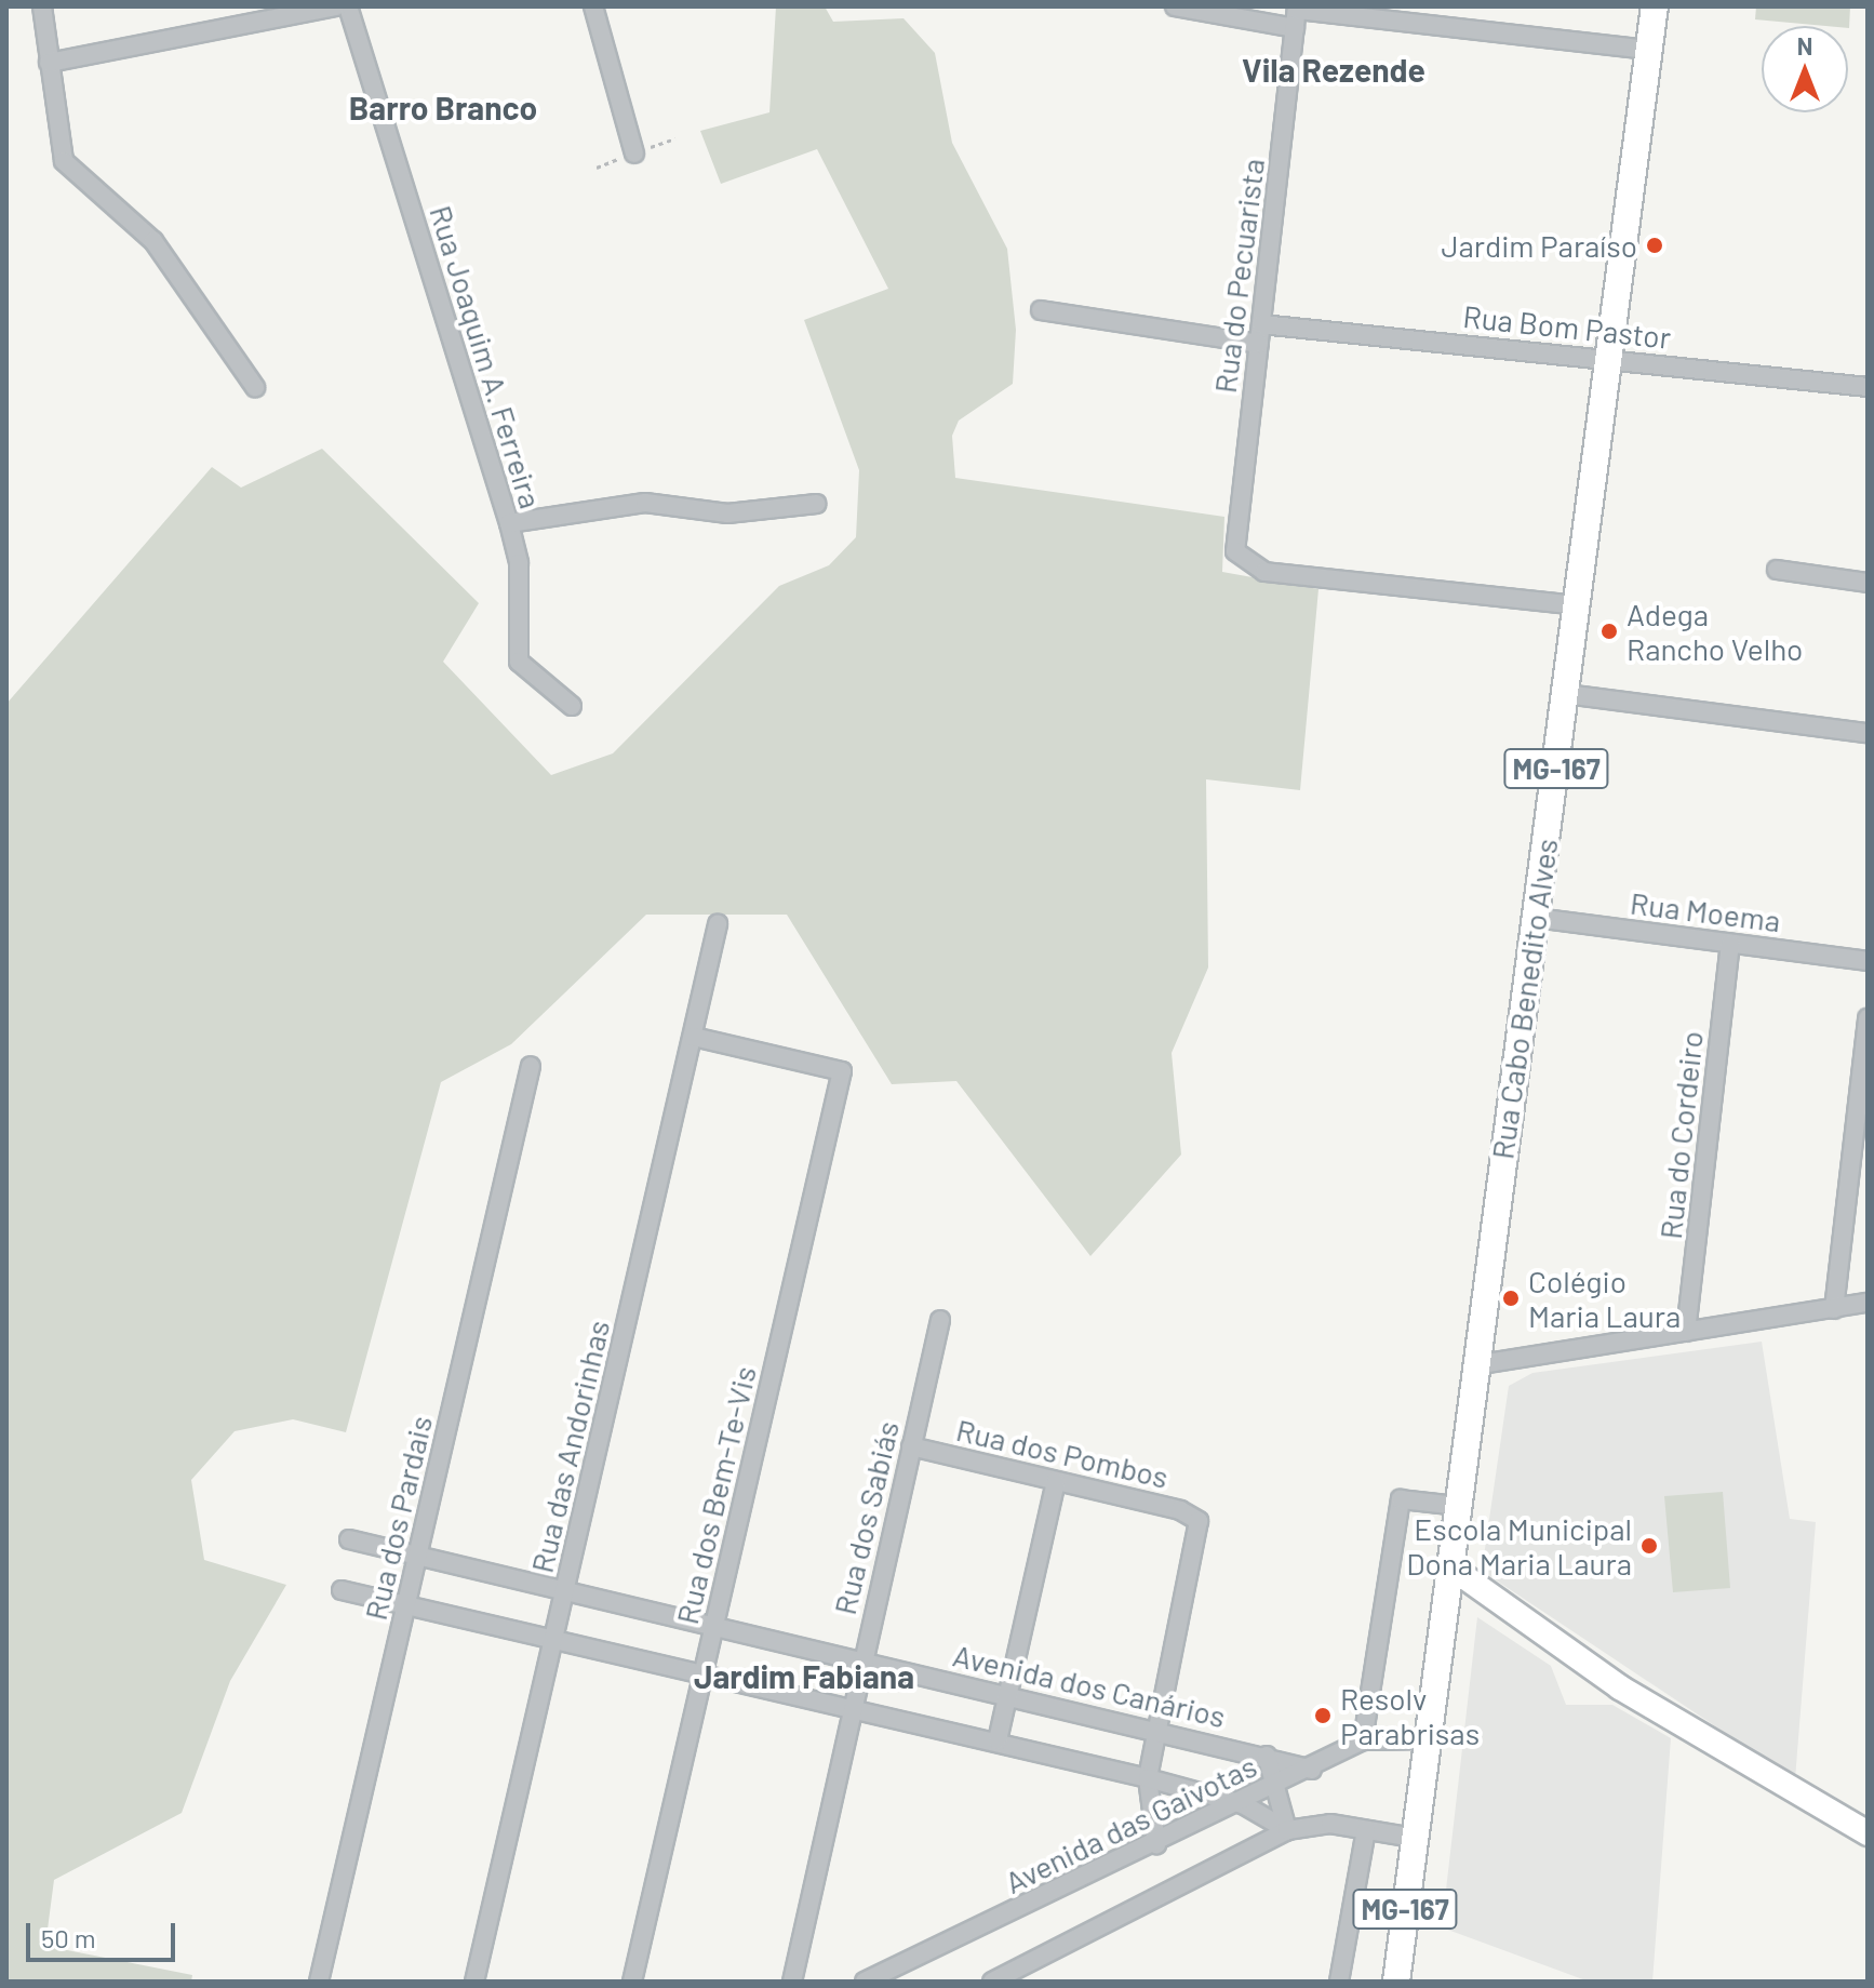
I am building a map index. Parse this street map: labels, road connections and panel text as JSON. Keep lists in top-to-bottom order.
{
  "streets": {
    "main road": ["MG-167", "Rua Cabo Benedito Alves"],
    "street": [
      "Rua do Pecuarista",
      "Rua Bom Pastor",
      "Rua Joaquim A. Ferreira",
      "Rua Moema",
      "Rua do Cordeiro",
      "Rua das Andorinhas",
      "Rua dos Pombos",
      "Rua dos Bem-Te-Vis",
      "Rua dos Pardais",
      "Rua dos Sabiás",
      "Avenida dos Canários",
      "Avenida das Gaivotas"
    ]
  },
  "crossings": [
    ["Rua do Pecuarista", "Rua Bom Pastor"],
    ["Rua do Pecuarista", "Rua Cabo Benedito Alves"],
    ["Rua Bom Pastor", "Rua Cabo Benedito Alves"],
    ["MG-167", "Rua Cabo Benedito Alves"],
    ["Rua Moema", "Rua Cabo Benedito Alves"],
    ["Rua Moema", "Rua do Cordeiro"],
    ["Rua Cabo Benedito Alves", "Avenida das Gaivotas"],
    ["Rua das Andorinhas", "Rua dos Bem-Te-Vis"],
    ["Rua das Andorinhas", "Avenida dos Canários"],
    ["Rua dos Pombos", "Rua dos Sabiás"],
    ["Rua dos Pombos", "Avenida dos Canários"],
    ["Rua dos Bem-Te-Vis", "Avenida dos Canários"],
    ["Rua dos Pardais", "Avenida dos Canários"],
    ["Rua dos Sabiás", "Avenida dos Canários"],
    ["Avenida dos Canários", "Avenida das Gaivotas"]
  ],
  "districts": ["Vila Rezende", "Barro Branco", "Jardim Fabiana"],
  "places": [
    "Jardim Paraíso",
    "Adega Rancho Velho",
    "Colégio Maria Laura",
    "Escola Municipal Dona Maria Laura",
    "Resolv Parabrisas"
  ],
  "scale_bar": "50 m",
  "north": "top"
}
